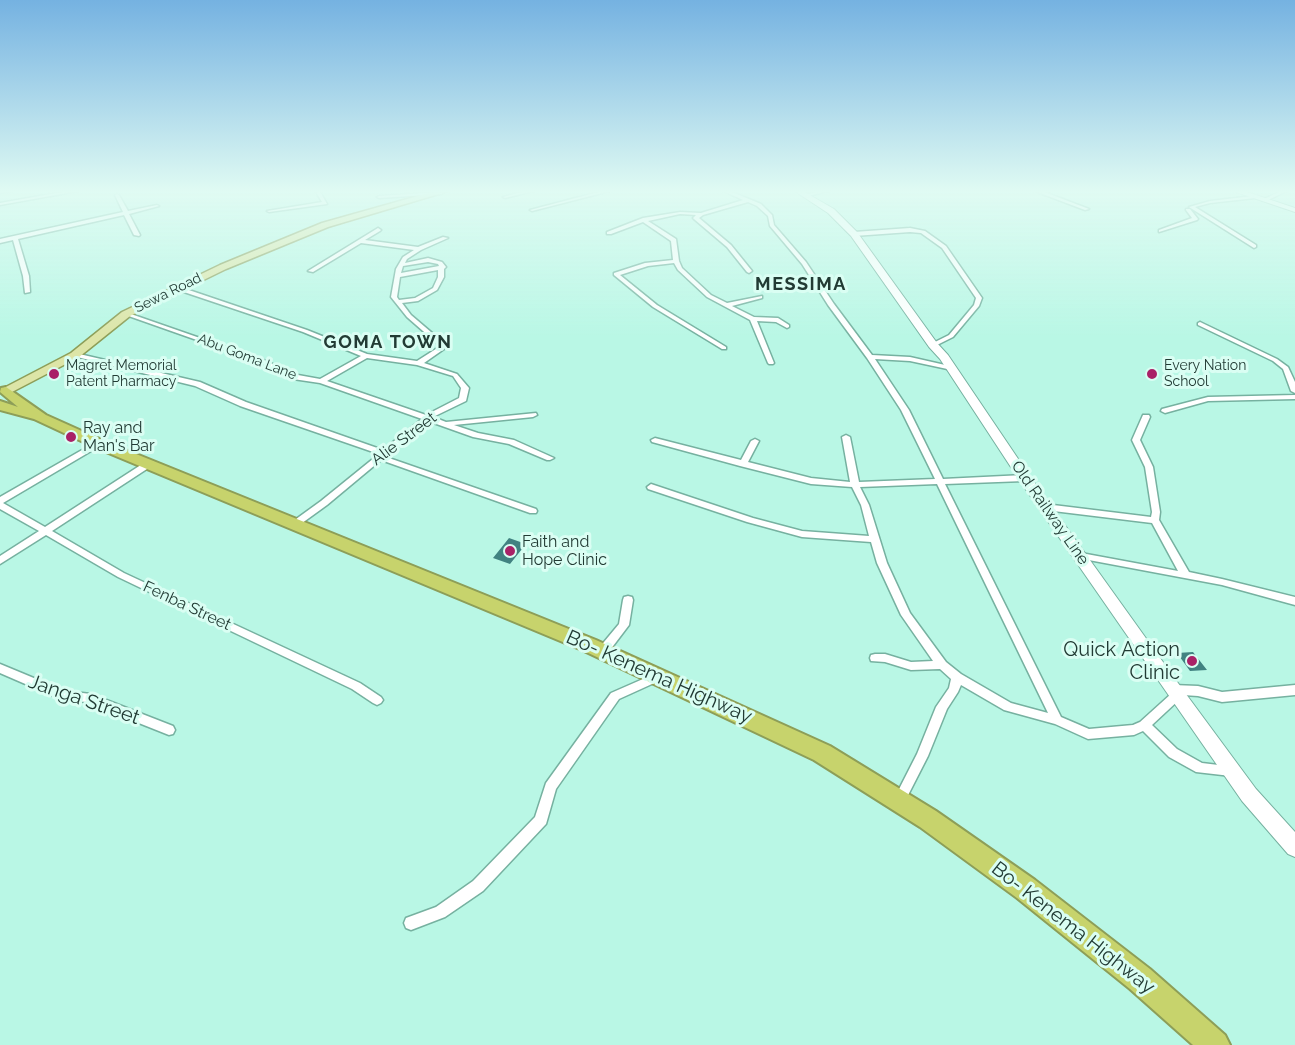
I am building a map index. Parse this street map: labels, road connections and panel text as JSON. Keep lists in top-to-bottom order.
{
  "streets": {
    "highway": ["Bo- Kenema Highway"],
    "main road": ["Sewa Road"],
    "street": [
      "Abu Goma Lane",
      "Alie Street",
      "Old Railway Line",
      "Fenba Street",
      "Janga Street"
    ]
  },
  "crossings": [
    ["Sewa Road", "Abu Goma Lane"],
    ["Sewa Road", "Alie Street"],
    ["Abu Goma Lane", "Alie Street"],
    ["Alie Street", "Bo- Kenema Highway"]
  ],
  "districts": ["MESSIMA", "GOMA TOWN"],
  "places": [
    "Magret Memorial Patent Pharmacy",
    "Every Nation School",
    "Ray and Man's Bar",
    "Faith and Hope Clinic",
    "Quick Action Clinic"
  ]
}
